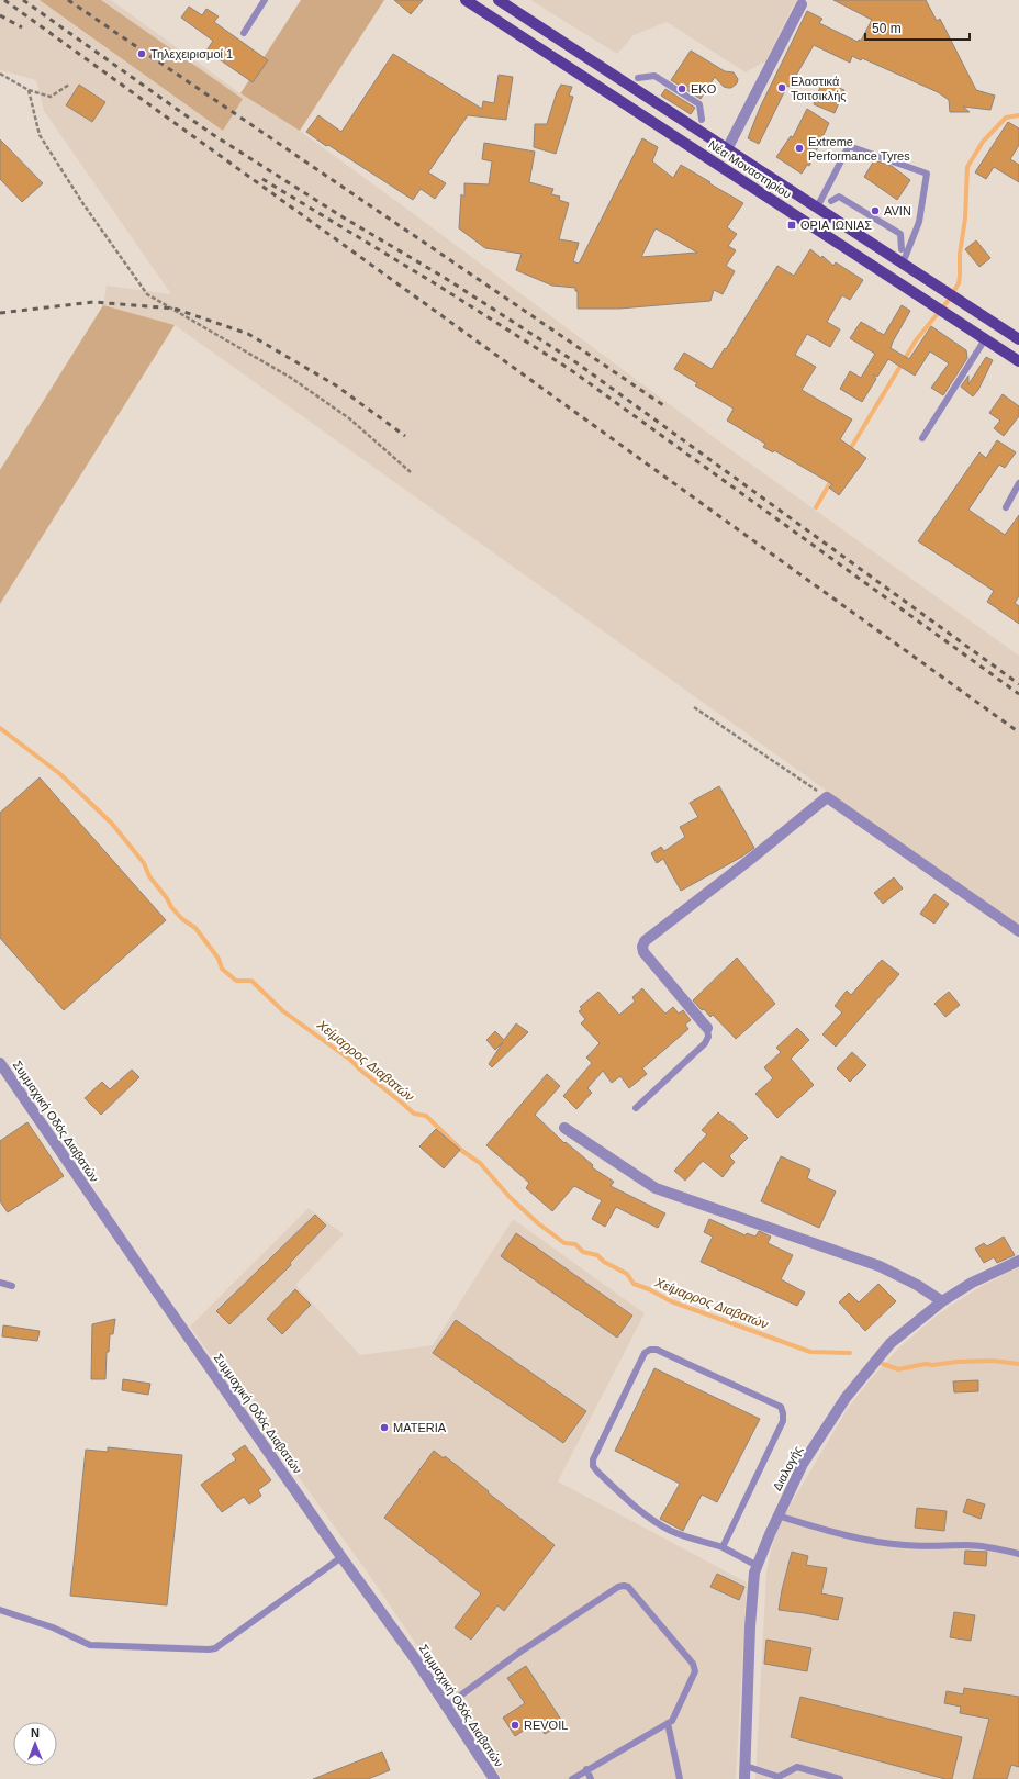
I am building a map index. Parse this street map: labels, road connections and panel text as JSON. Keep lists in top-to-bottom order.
{
  "streets": {
    "main road": ["Νέα Μοναστηρίου"],
    "street": ["Συμμαχική Οδός Διαβατών", "Διαλογής"]
  },
  "water": ["Χείμαρρος Διαβατών"],
  "places": {
    "other": [
      "Τηλεχειρισμοί 1",
      "Ελαστικά Τσιτσικλής",
      "EKO",
      "Extreme Performance Tyres",
      "AVIN",
      "MATERIA",
      "REVOIL"
    ],
    "transit": ["ΟΡΙΑ ΙΩΝΙΑΣ"]
  },
  "scale_bar": "50 m",
  "north": "top"
}
